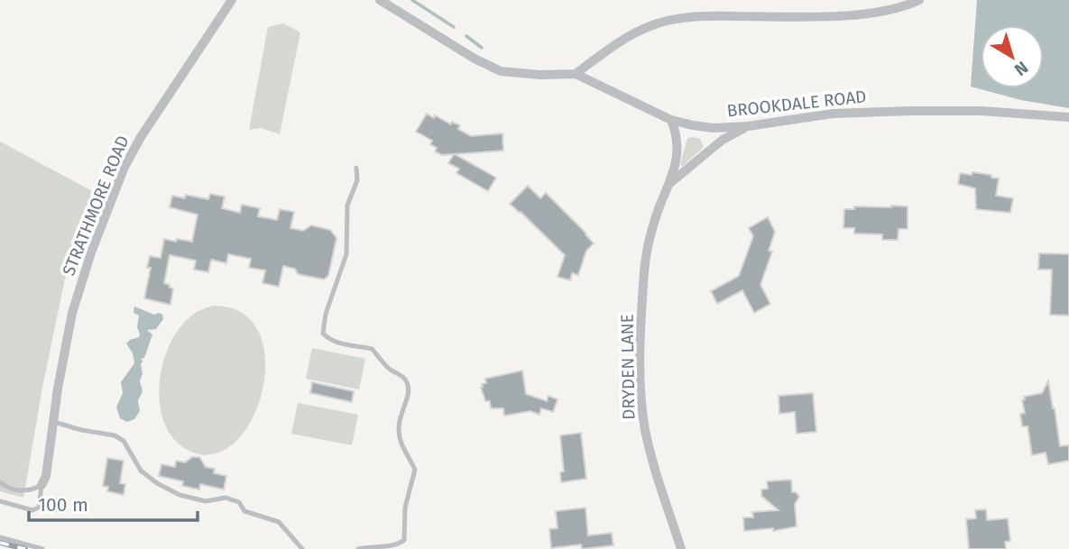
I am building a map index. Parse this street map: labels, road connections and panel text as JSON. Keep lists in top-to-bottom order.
{
  "streets": {
    "street": ["BROOKDALE ROAD", "STRATHMORE ROAD", "DRYDEN LANE"]
  },
  "crossings": [
    ["BROOKDALE ROAD", "DRYDEN LANE"]
  ],
  "scale_bar": "100 m",
  "north": "bottom right"
}
